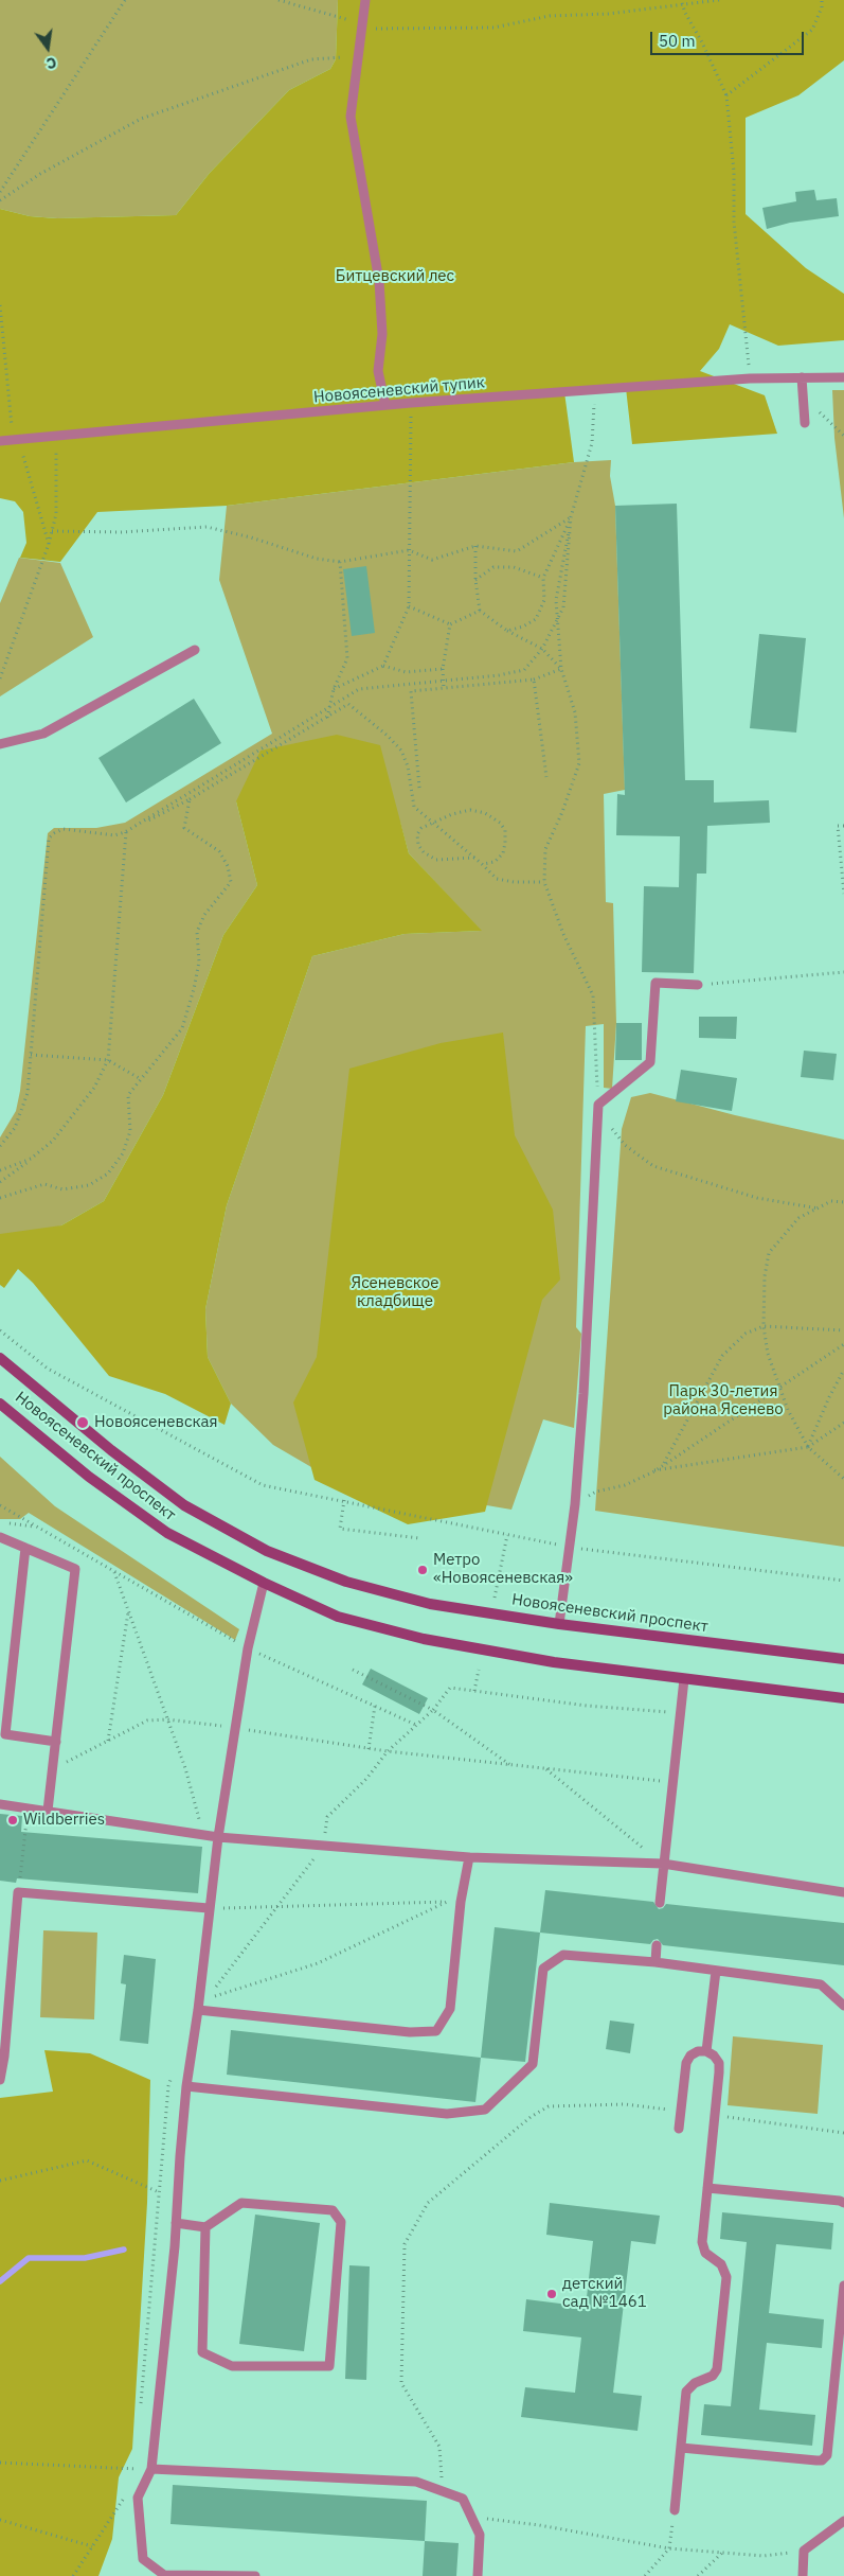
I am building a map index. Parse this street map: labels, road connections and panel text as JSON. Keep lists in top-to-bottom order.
{
  "streets": {
    "street": ["Новоясеневский проспект"],
    "lane": ["Новоясеневский тупик"]
  },
  "parks": ["Битцевский лес", "Ясеневское кладбище", "Парк 30-летия района Ясенево"],
  "places": [
    "Новоясеневская",
    "Метро «Новоясеневская»",
    "Wildberries",
    "детский сад №1461"
  ],
  "scale_bar": "50 m",
  "north": "bottom"
}
